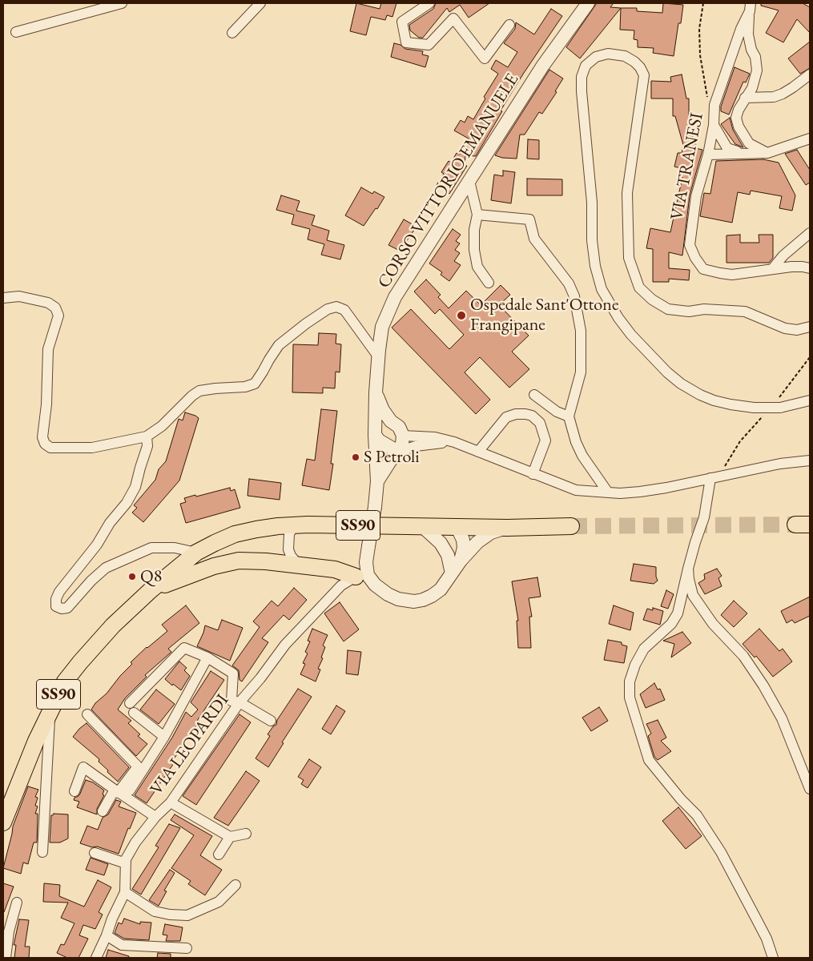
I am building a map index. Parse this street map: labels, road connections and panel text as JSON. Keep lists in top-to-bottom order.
{
  "streets": {
    "main road": ["SS90"],
    "street": ["VIA TRANESI", "CORSO VITTORIO EMANUELE", "VIA LEOPARDI"]
  },
  "crossings": [
    ["CORSO VITTORIO EMANUELE", "VIA LEOPARDI"]
  ],
  "places": ["Ospedale Sant'Ottone Frangipane", "S Petroli", "Q8"]
}
